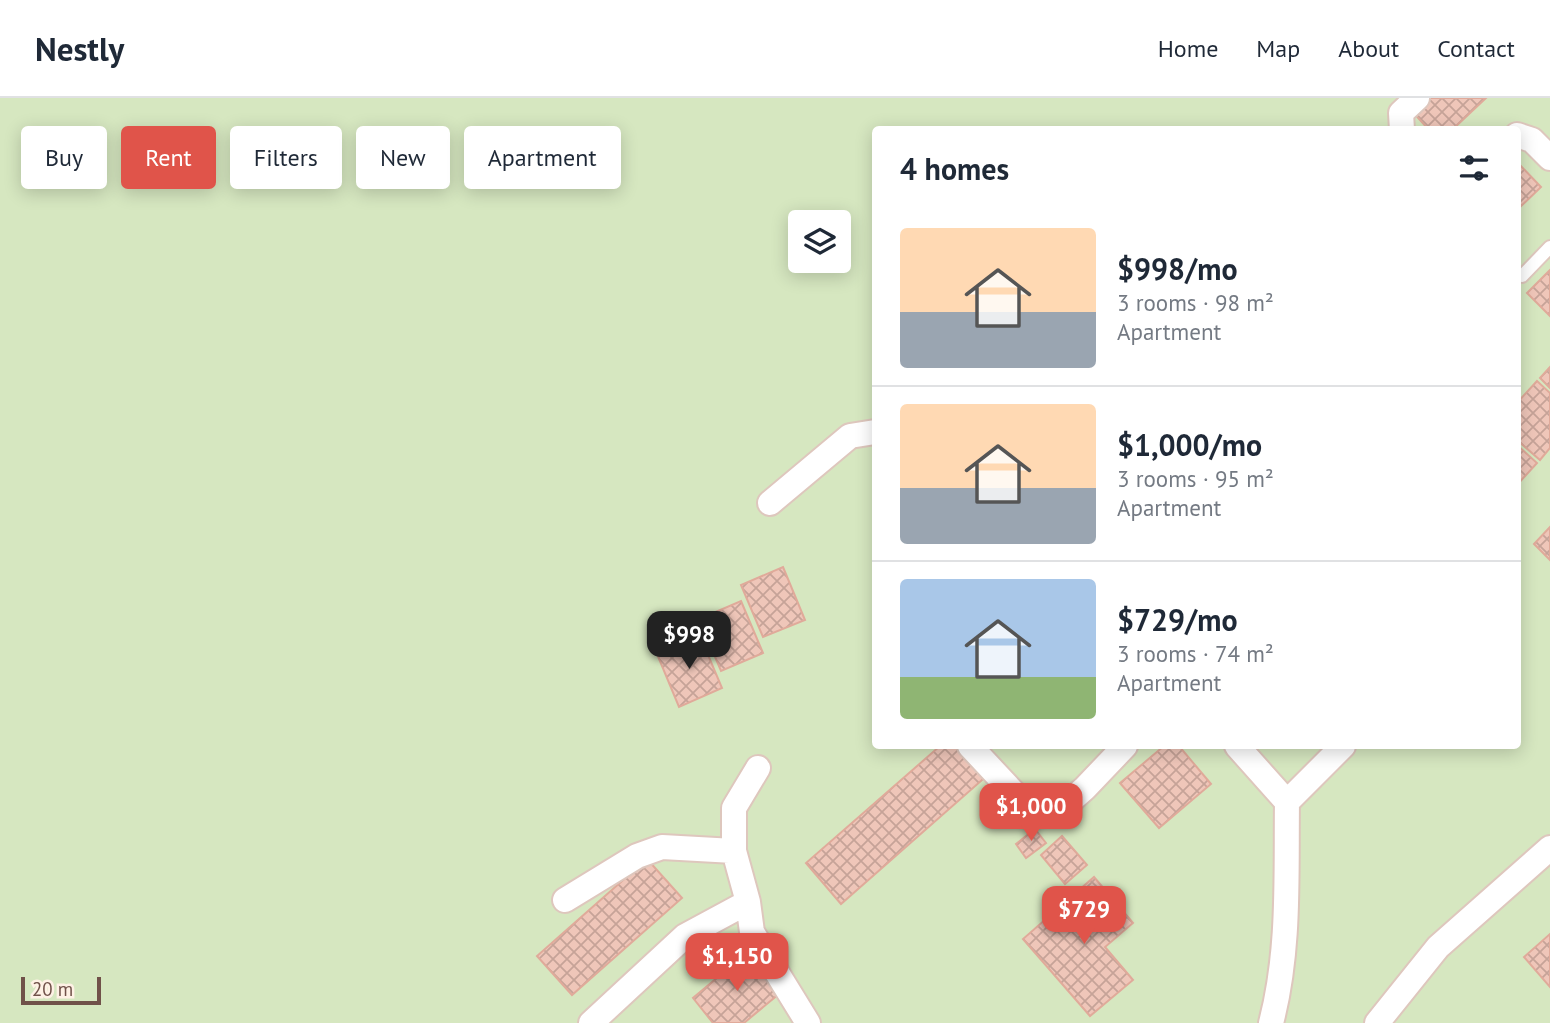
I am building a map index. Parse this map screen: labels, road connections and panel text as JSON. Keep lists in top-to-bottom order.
{
  "scale_bar": "20 m",
  "page": {
    "header": "Nestly",
    "nav": [
      "Home",
      "Map",
      "About",
      "Contact"
    ],
    "chip": [
      "Buy",
      "Rent",
      "Filters",
      "New",
      "Apartment"
    ],
    "heading": "4 homes",
    "list": [
      {
        "name": "$998/mo",
        "note": "3 rooms · 98 m² · Apartment"
      },
      {
        "name": "$1,000/mo",
        "note": "3 rooms · 95 m² · Apartment"
      },
      {
        "name": "$729/mo",
        "note": "3 rooms · 74 m² · Apartment"
      }
    ],
    "price": [
      "$998",
      "$1,000",
      "$729",
      "$1,150"
    ],
    "scale": "20 m"
  }
}
